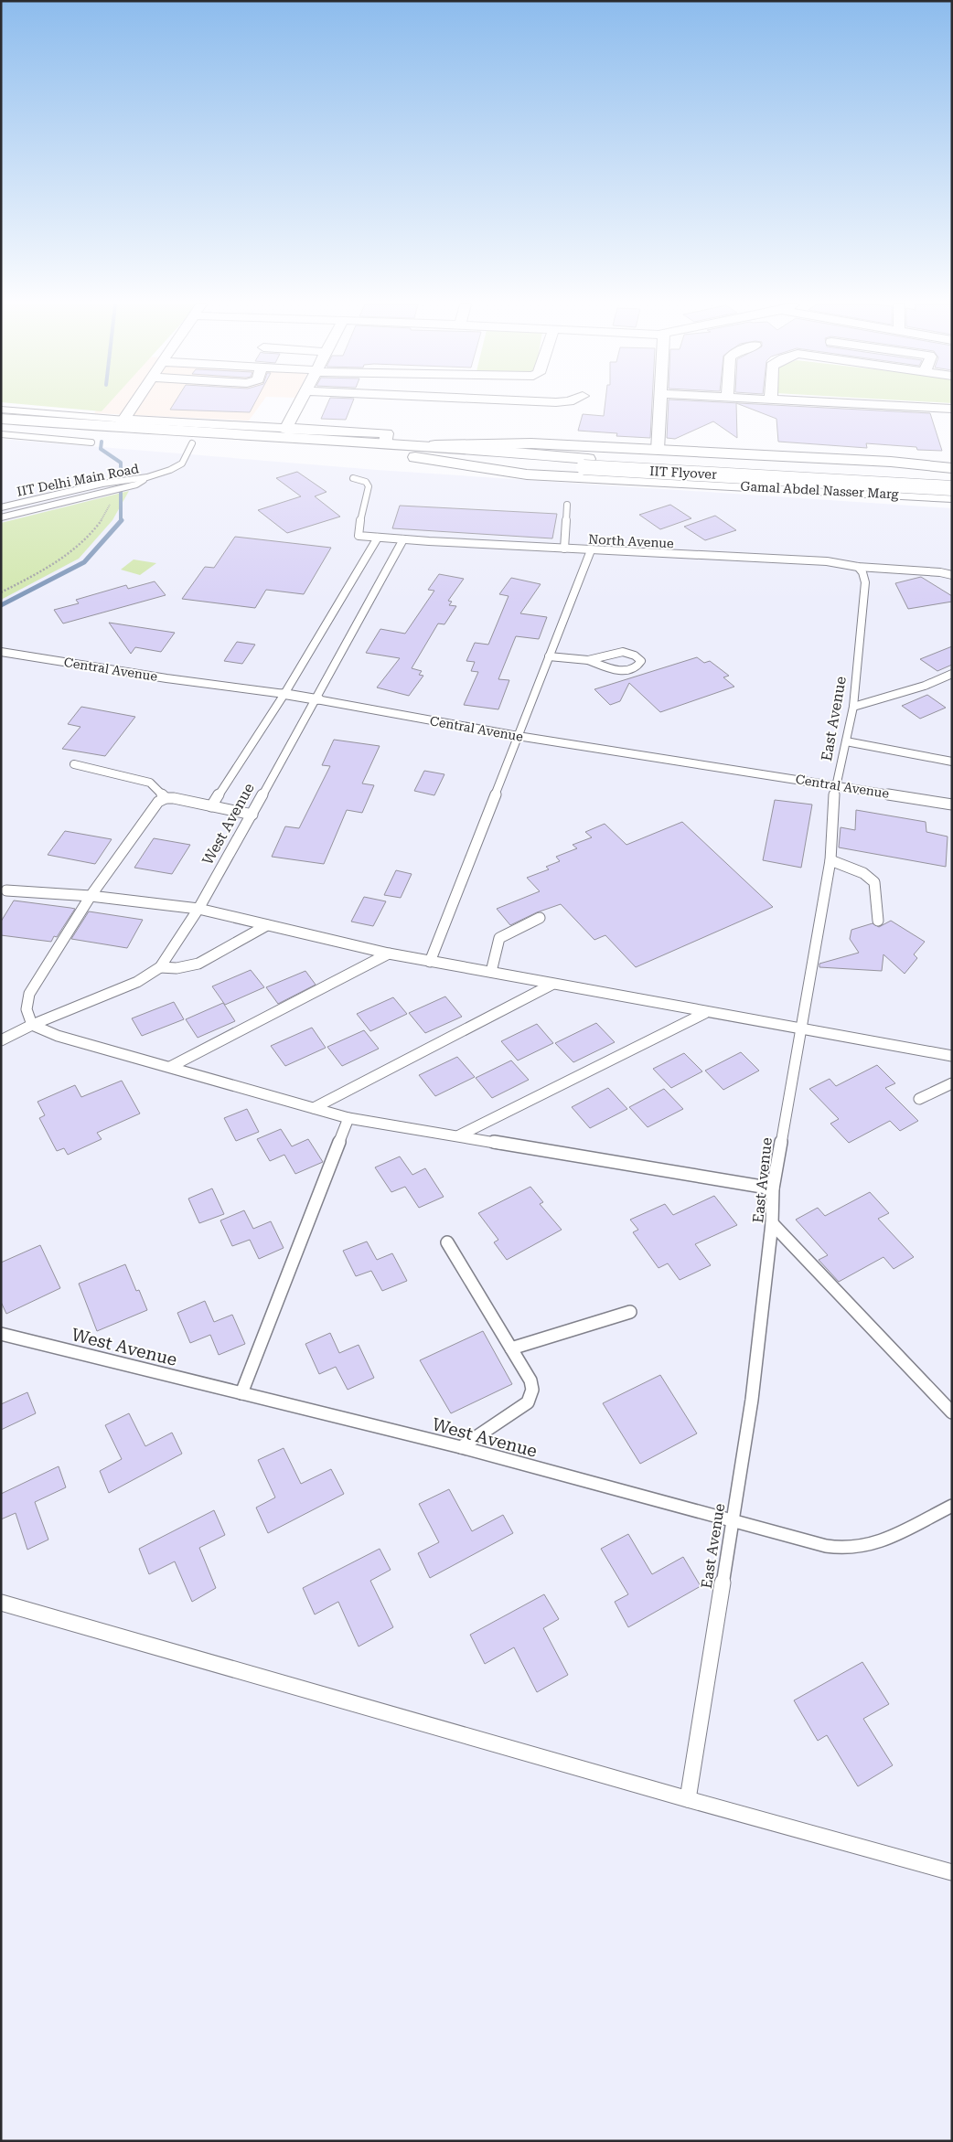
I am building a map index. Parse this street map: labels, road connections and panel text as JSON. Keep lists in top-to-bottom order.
{
  "streets": {
    "main road": ["IIT Flyover", "Gamal Abdel Nasser Marg"],
    "street": ["Central Avenue"],
    "lane": [
      "IIT Delhi Main Road",
      "North Avenue",
      "East Avenue",
      "West Avenue"
    ]
  },
  "crossings": [
    ["IIT Flyover", "Gamal Abdel Nasser Marg"],
    ["North Avenue", "East Avenue"],
    ["North Avenue", "West Avenue"],
    ["Central Avenue", "East Avenue"],
    ["Central Avenue", "West Avenue"],
    ["East Avenue", "West Avenue"]
  ]
}
